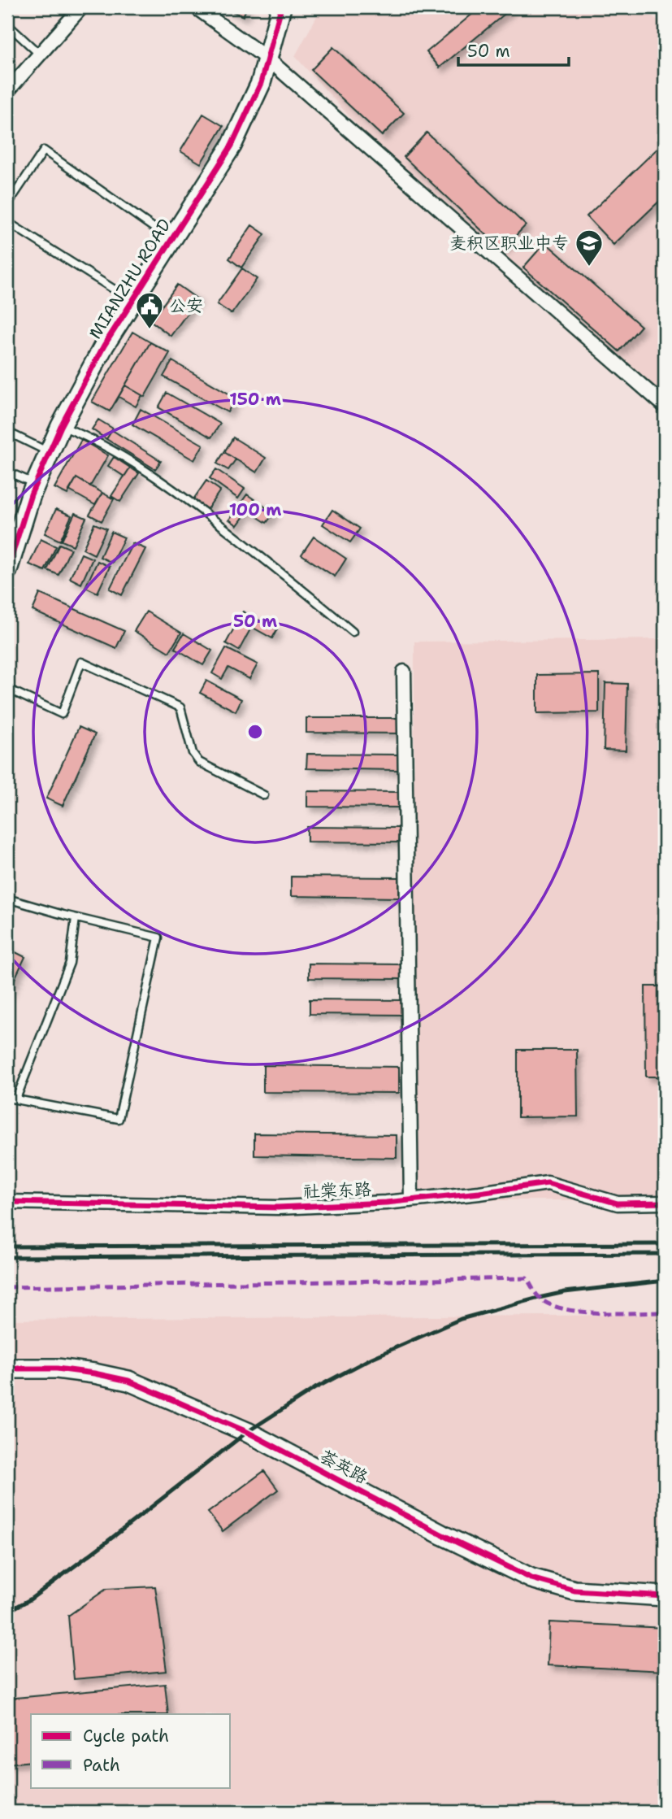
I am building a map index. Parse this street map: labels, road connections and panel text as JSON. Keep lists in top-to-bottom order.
{
  "streets": {
    "street": ["MIANZHU ROAD", "社棠东路", "荟英路"]
  },
  "places": {
    "school or university": ["麦积区职业中专"],
    "public building": ["公安"]
  },
  "legend": ["Cycle path", "Path"],
  "scale_bar": "50 m",
  "rings": ["150 m", "100 m", "50 m"]
}
